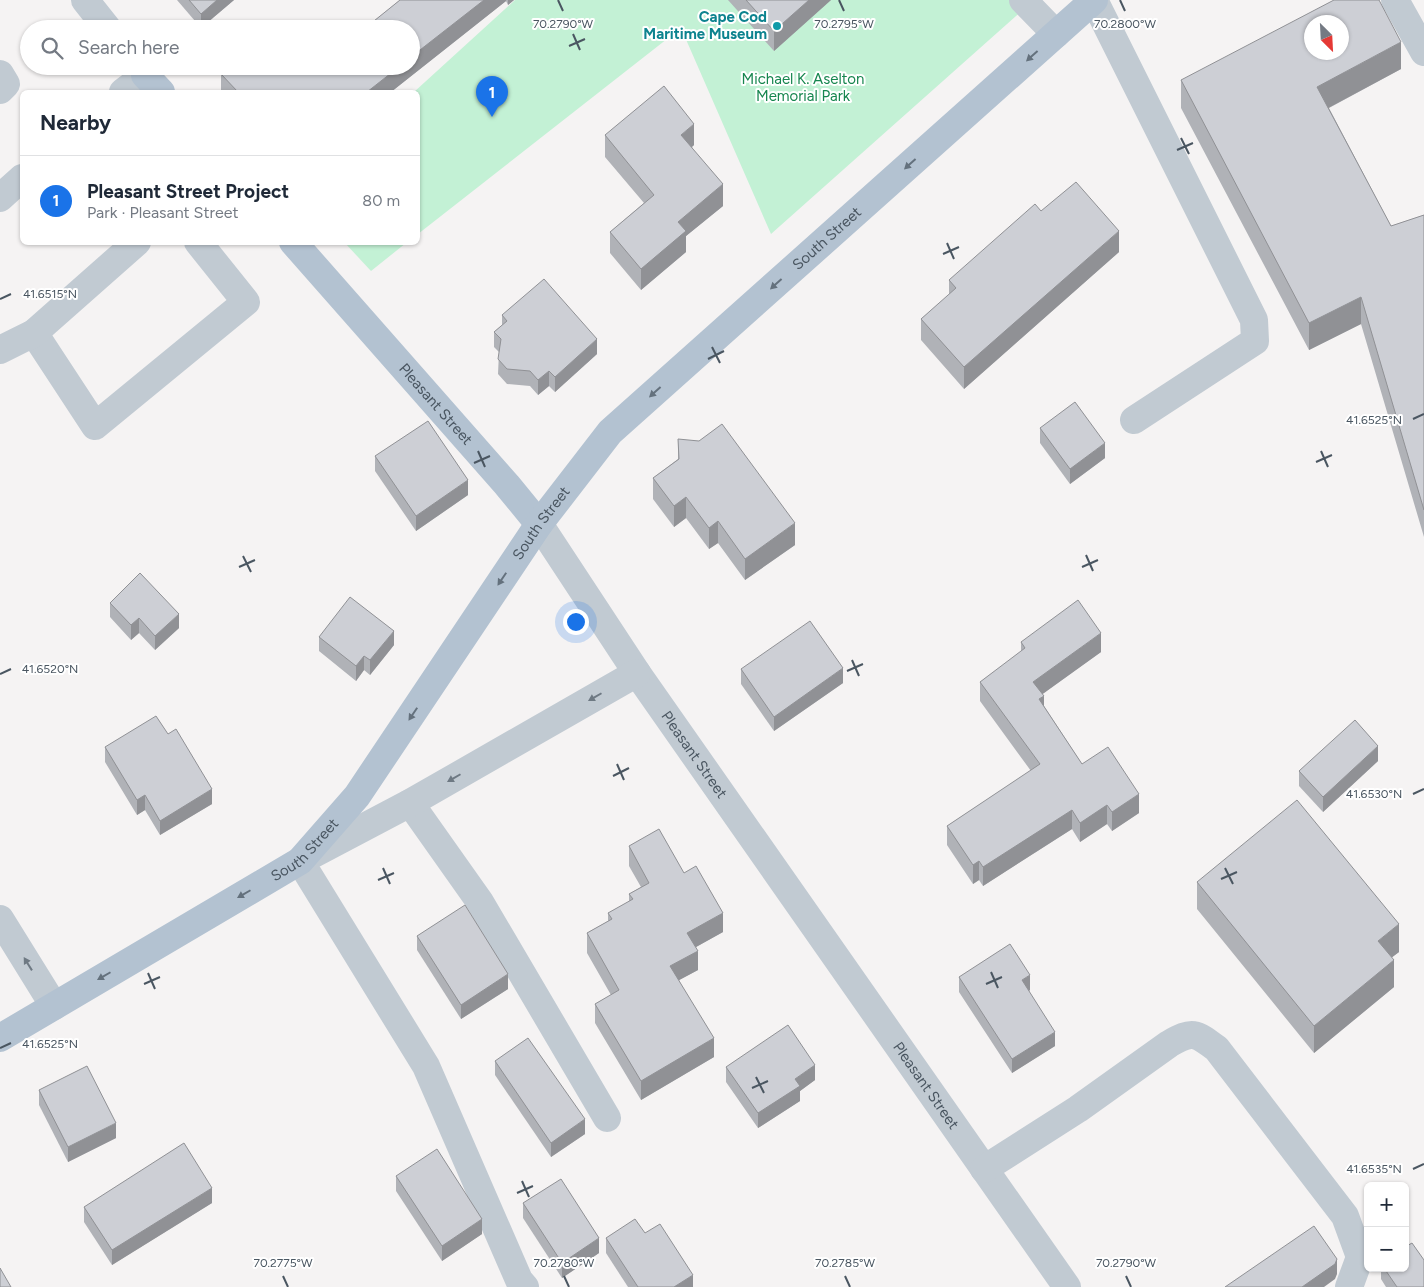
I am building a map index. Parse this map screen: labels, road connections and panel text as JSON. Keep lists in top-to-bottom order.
{
  "streets": {
    "main road": ["South Street", "Pleasant Street"]
  },
  "crossings": [
    ["South Street", "Pleasant Street"]
  ],
  "one_way": ["South Street"],
  "parks": ["Michael K. Aselton Memorial Park"],
  "places": ["Cape Cod Maritime Museum"],
  "north": "bottom right",
  "page": {
    "search": "Search here",
    "pins": "1",
    "heading": "Nearby",
    "list": [
      {
        "mark": "1",
        "name": "Pleasant Street Project",
        "note": "Park · Pleasant Street",
        "value": "80 m"
      }
    ],
    "map_buttons": ["+", "−"]
  },
  "coordinates": [
    "70.2790°W",
    "70.2795°W",
    "70.2800°W",
    "41.6515°N",
    "41.6525°N",
    "41.6520°N",
    "41.6530°N",
    "41.6535°N",
    "70.2775°W",
    "70.2780°W",
    "70.2785°W"
  ]
}
